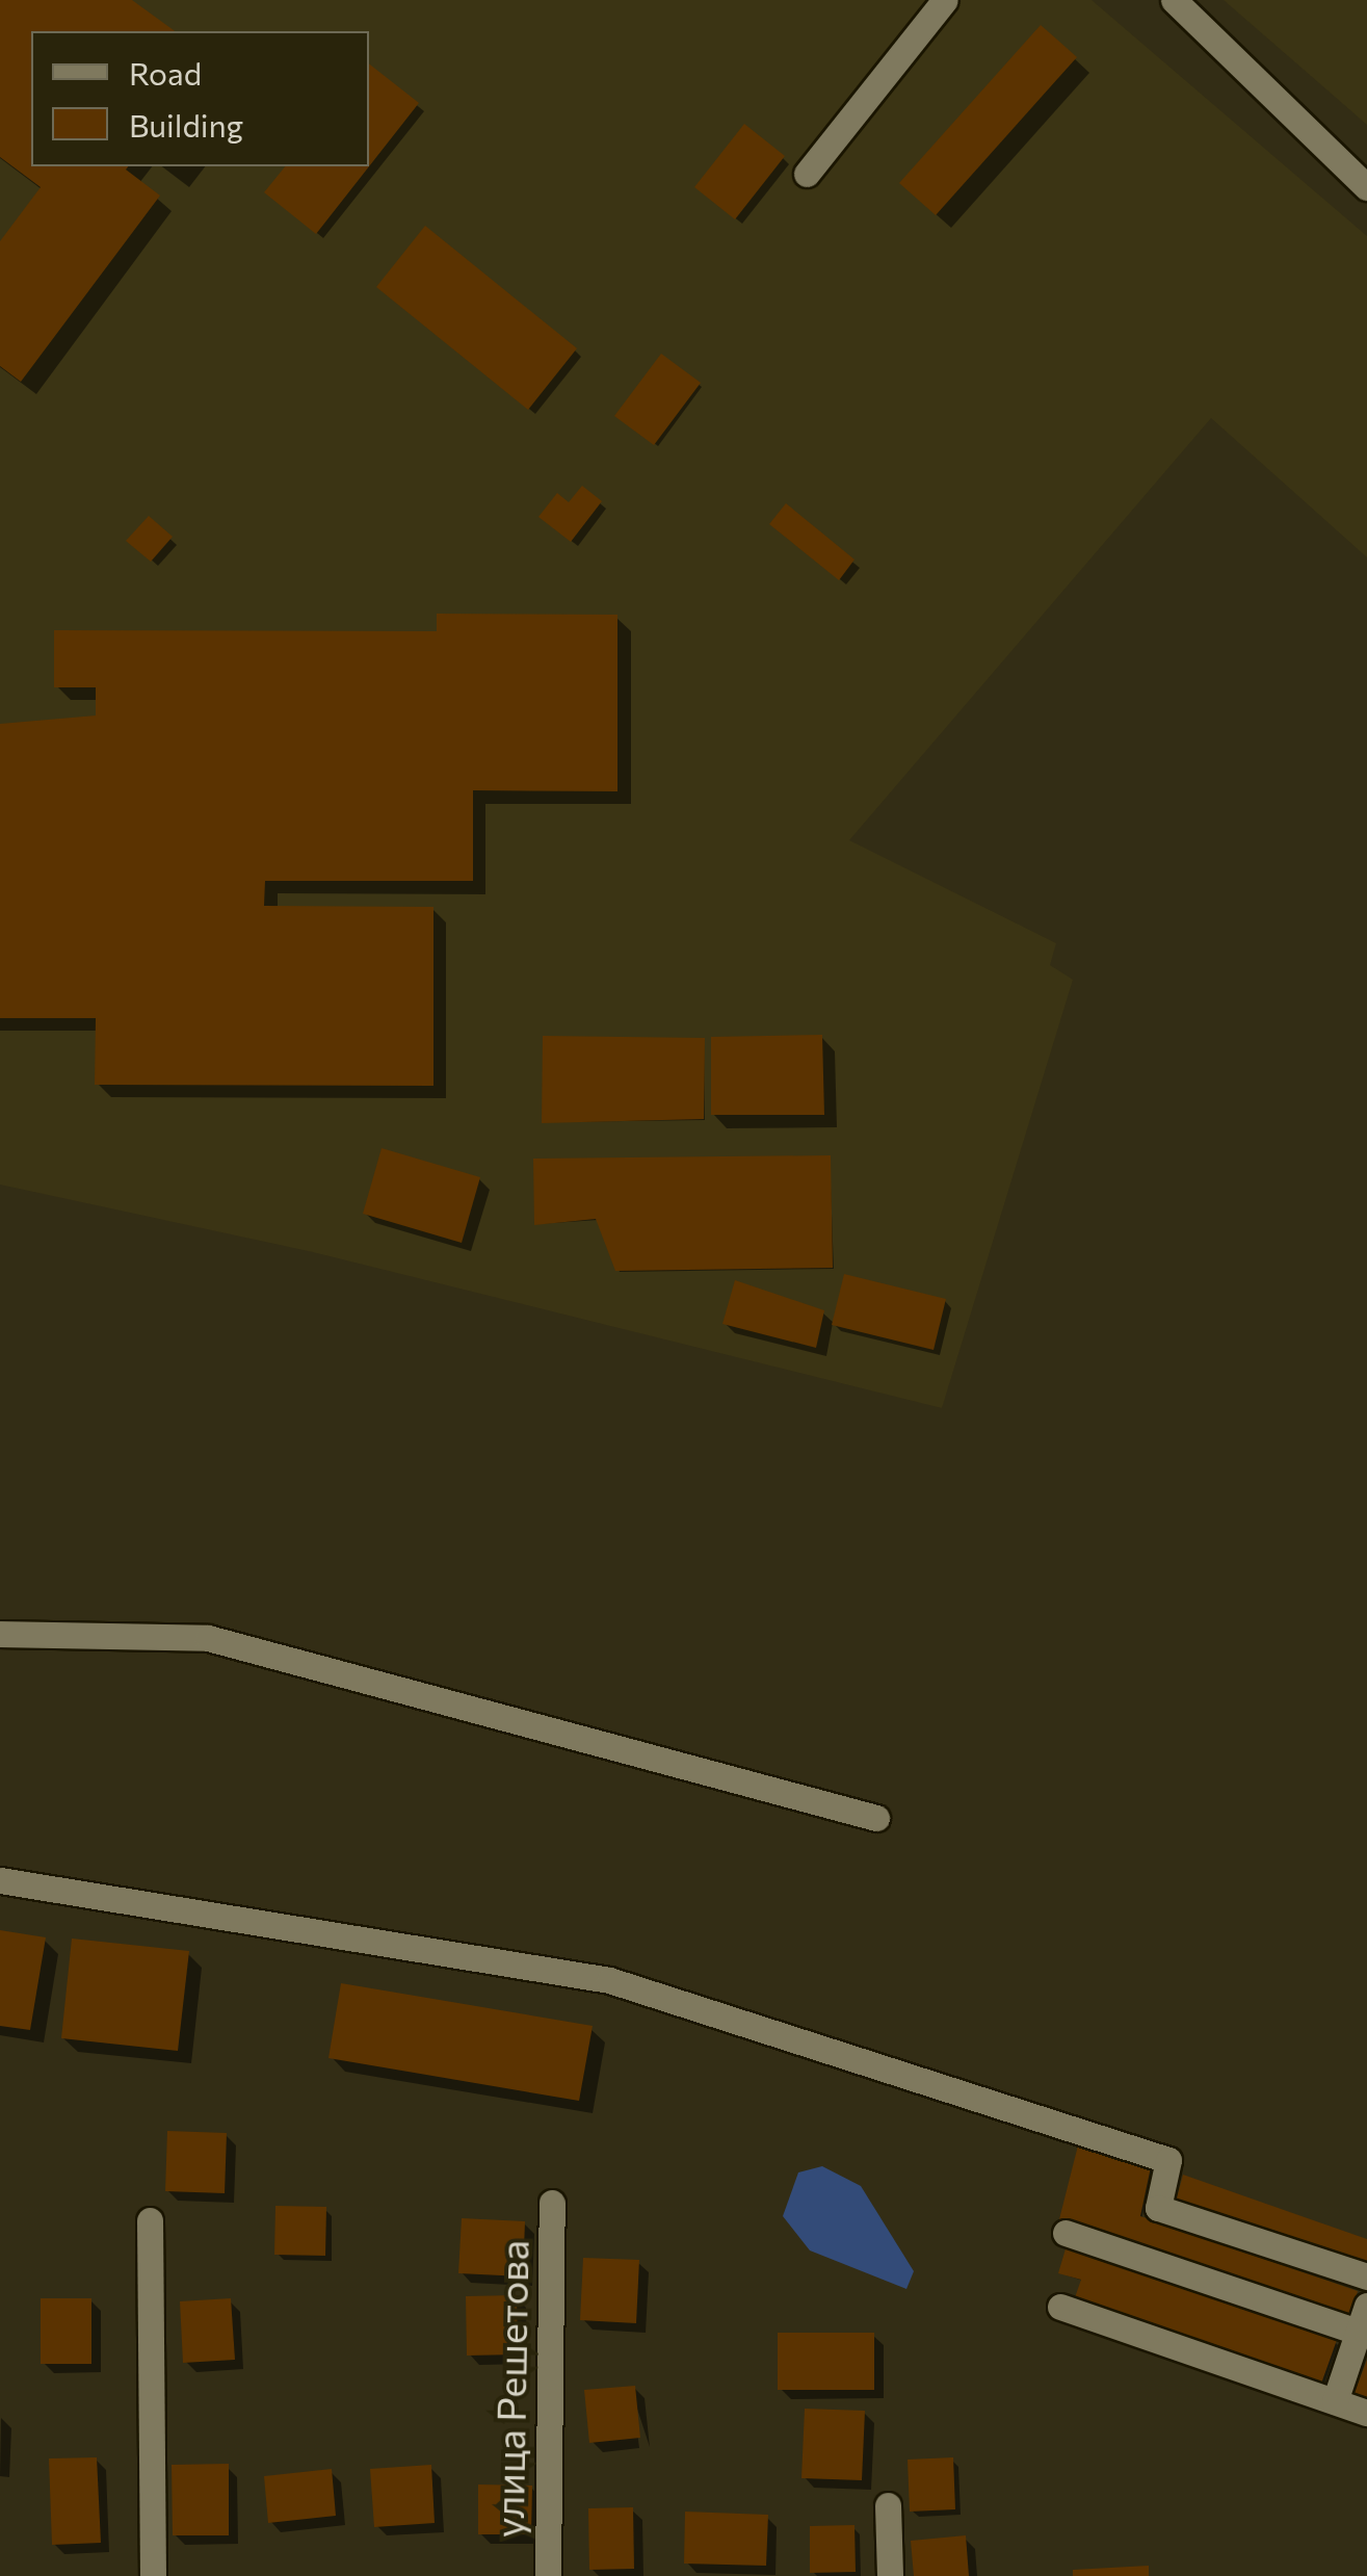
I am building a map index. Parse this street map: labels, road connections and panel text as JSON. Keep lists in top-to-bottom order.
{
  "streets": {
    "street": ["улица Решетова"]
  },
  "legend": ["Road", "Building"]
}
